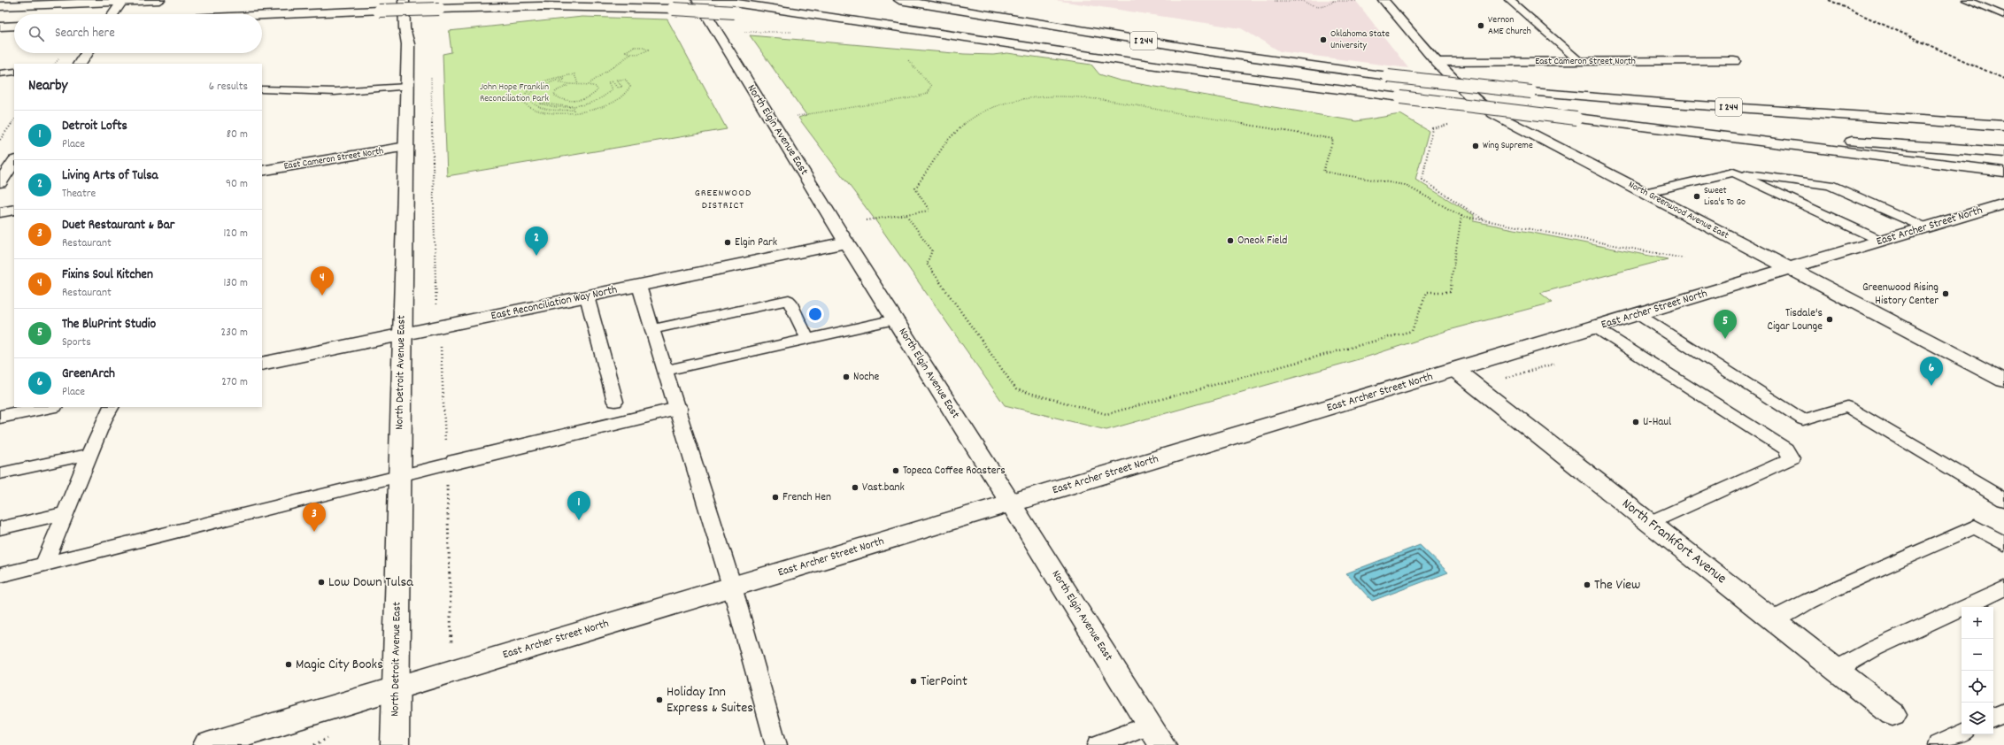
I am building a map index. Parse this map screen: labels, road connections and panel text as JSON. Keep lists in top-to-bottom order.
{
  "streets": {
    "main road": [
      "I 244",
      "East Cameron Street North",
      "North Elgin Avenue East",
      "North Greenwood Avenue East",
      "East Archer Street North",
      "East Reconciliation Way North",
      "North Detroit Avenue East",
      "North Frankfort Avenue"
    ]
  },
  "crossings": [
    ["East Cameron Street North", "North Greenwood Avenue East"],
    ["East Cameron Street North", "North Detroit Avenue East"],
    ["North Elgin Avenue East", "East Archer Street North"],
    ["North Elgin Avenue East", "East Reconciliation Way North"],
    ["North Greenwood Avenue East", "East Archer Street North"],
    ["East Archer Street North", "North Detroit Avenue East"],
    ["East Archer Street North", "North Frankfort Avenue"],
    ["East Reconciliation Way North", "North Detroit Avenue East"]
  ],
  "districts": ["GREENWOOD DISTRICT"],
  "parks": ["John Hope Franklin Reconciliation Park"],
  "places": [
    "Vernon AME Church",
    "Oklahoma State University",
    "Wing Supreme",
    "Sweet Lisa's To Go",
    "Oneok Field",
    "Elgin Park",
    "Greenwood Rising History Center",
    "Tisdale's Cigar Lounge",
    "Noche",
    "U-Haul",
    "Topeca Coffee Roasters",
    "Vast.bank",
    "French Hen",
    "Low Down Tulsa",
    "The View",
    "Magic City Books",
    "TierPoint",
    "Holiday Inn Express & Suites"
  ],
  "page": {
    "search": "Search here",
    "heading": ["Nearby", "6 results"],
    "list": [
      {
        "mark": "1",
        "name": "Detroit Lofts",
        "note": "Place",
        "value": "80 m"
      },
      {
        "mark": "2",
        "name": "Living Arts of Tulsa",
        "note": "Theatre",
        "value": "90 m"
      },
      {
        "mark": "3",
        "name": "Duet Restaurant & Bar",
        "note": "Restaurant",
        "value": "120 m"
      },
      {
        "mark": "4",
        "name": "Fixins Soul Kitchen",
        "note": "Restaurant",
        "value": "130 m"
      },
      {
        "mark": "5",
        "name": "The BluPrint Studio",
        "note": "Sports",
        "value": "230 m"
      },
      {
        "mark": "6",
        "name": "GreenArch",
        "note": "Place",
        "value": "270 m"
      }
    ],
    "pins": [
      "2",
      "4",
      "5",
      "6",
      "1",
      "3"
    ],
    "map_buttons": ["+", "−"]
  }
}
